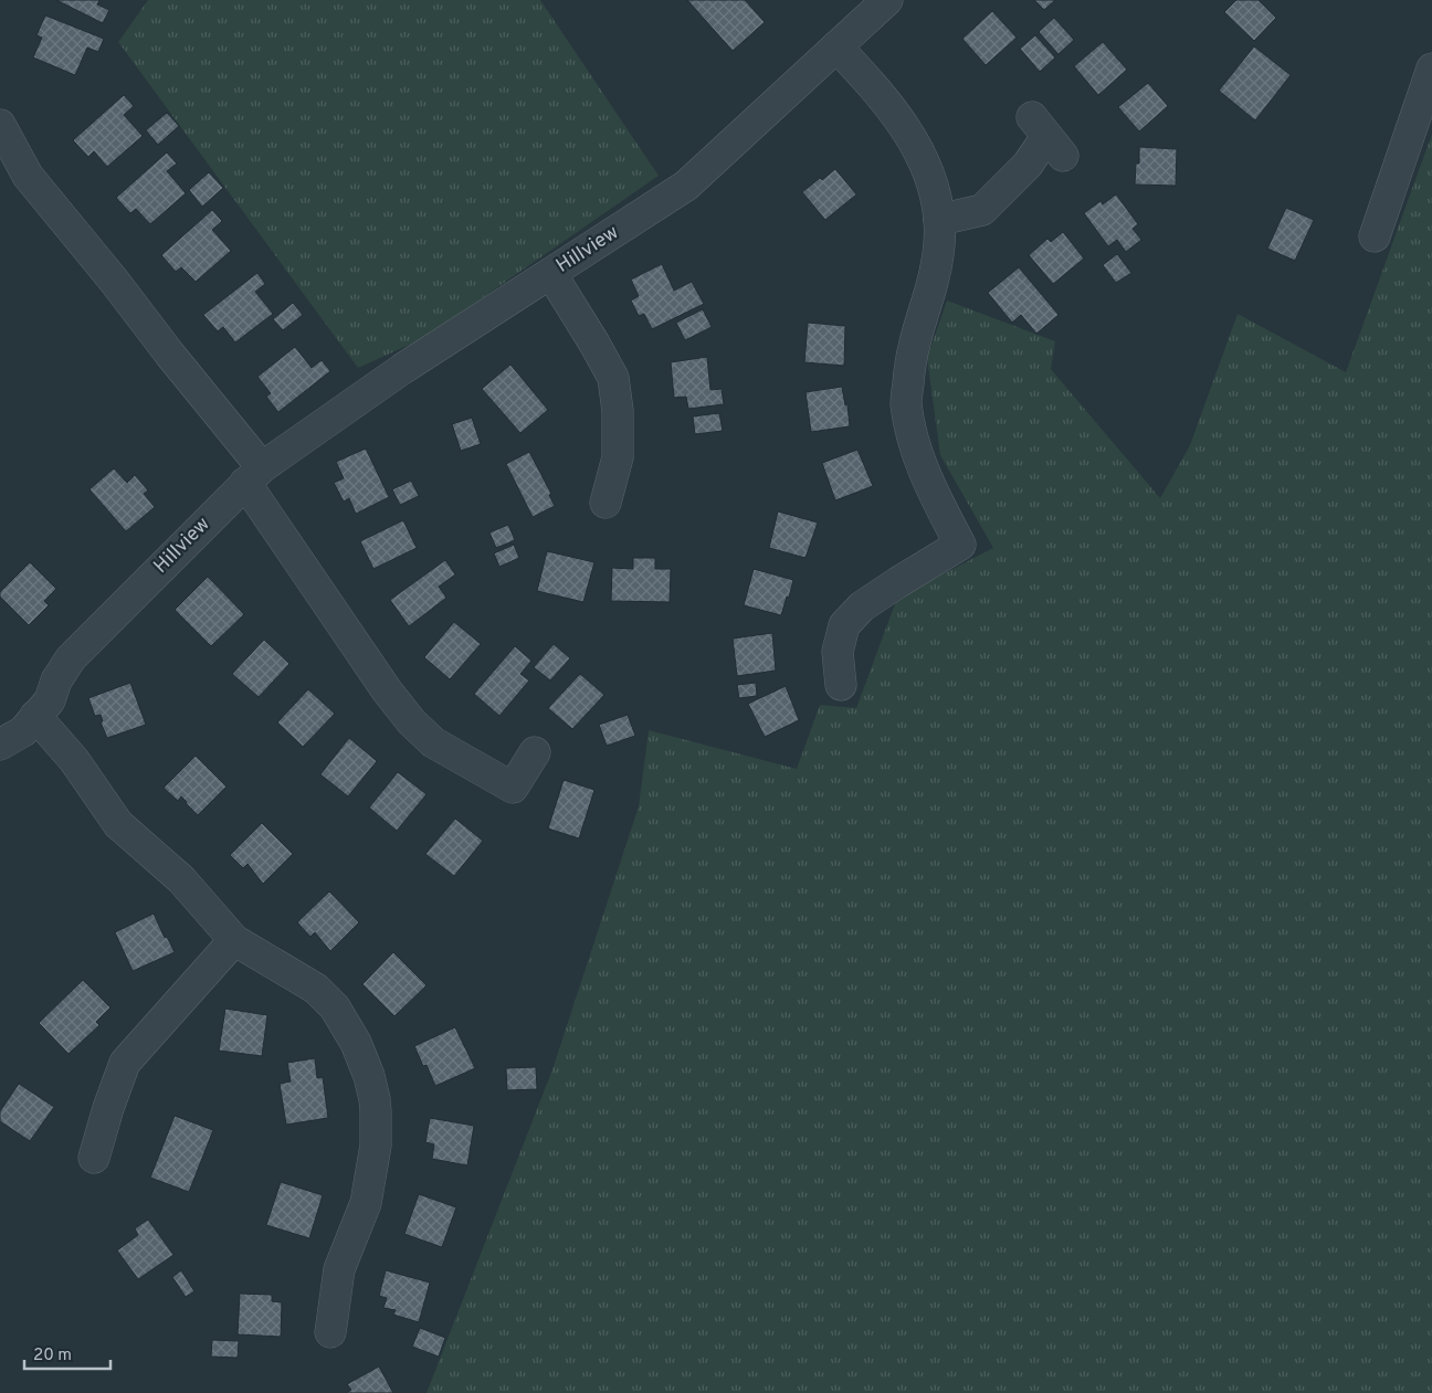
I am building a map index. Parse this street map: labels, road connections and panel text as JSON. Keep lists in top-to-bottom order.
{
  "streets": {
    "street": ["Hillview"]
  },
  "scale_bar": "20 m"
}
